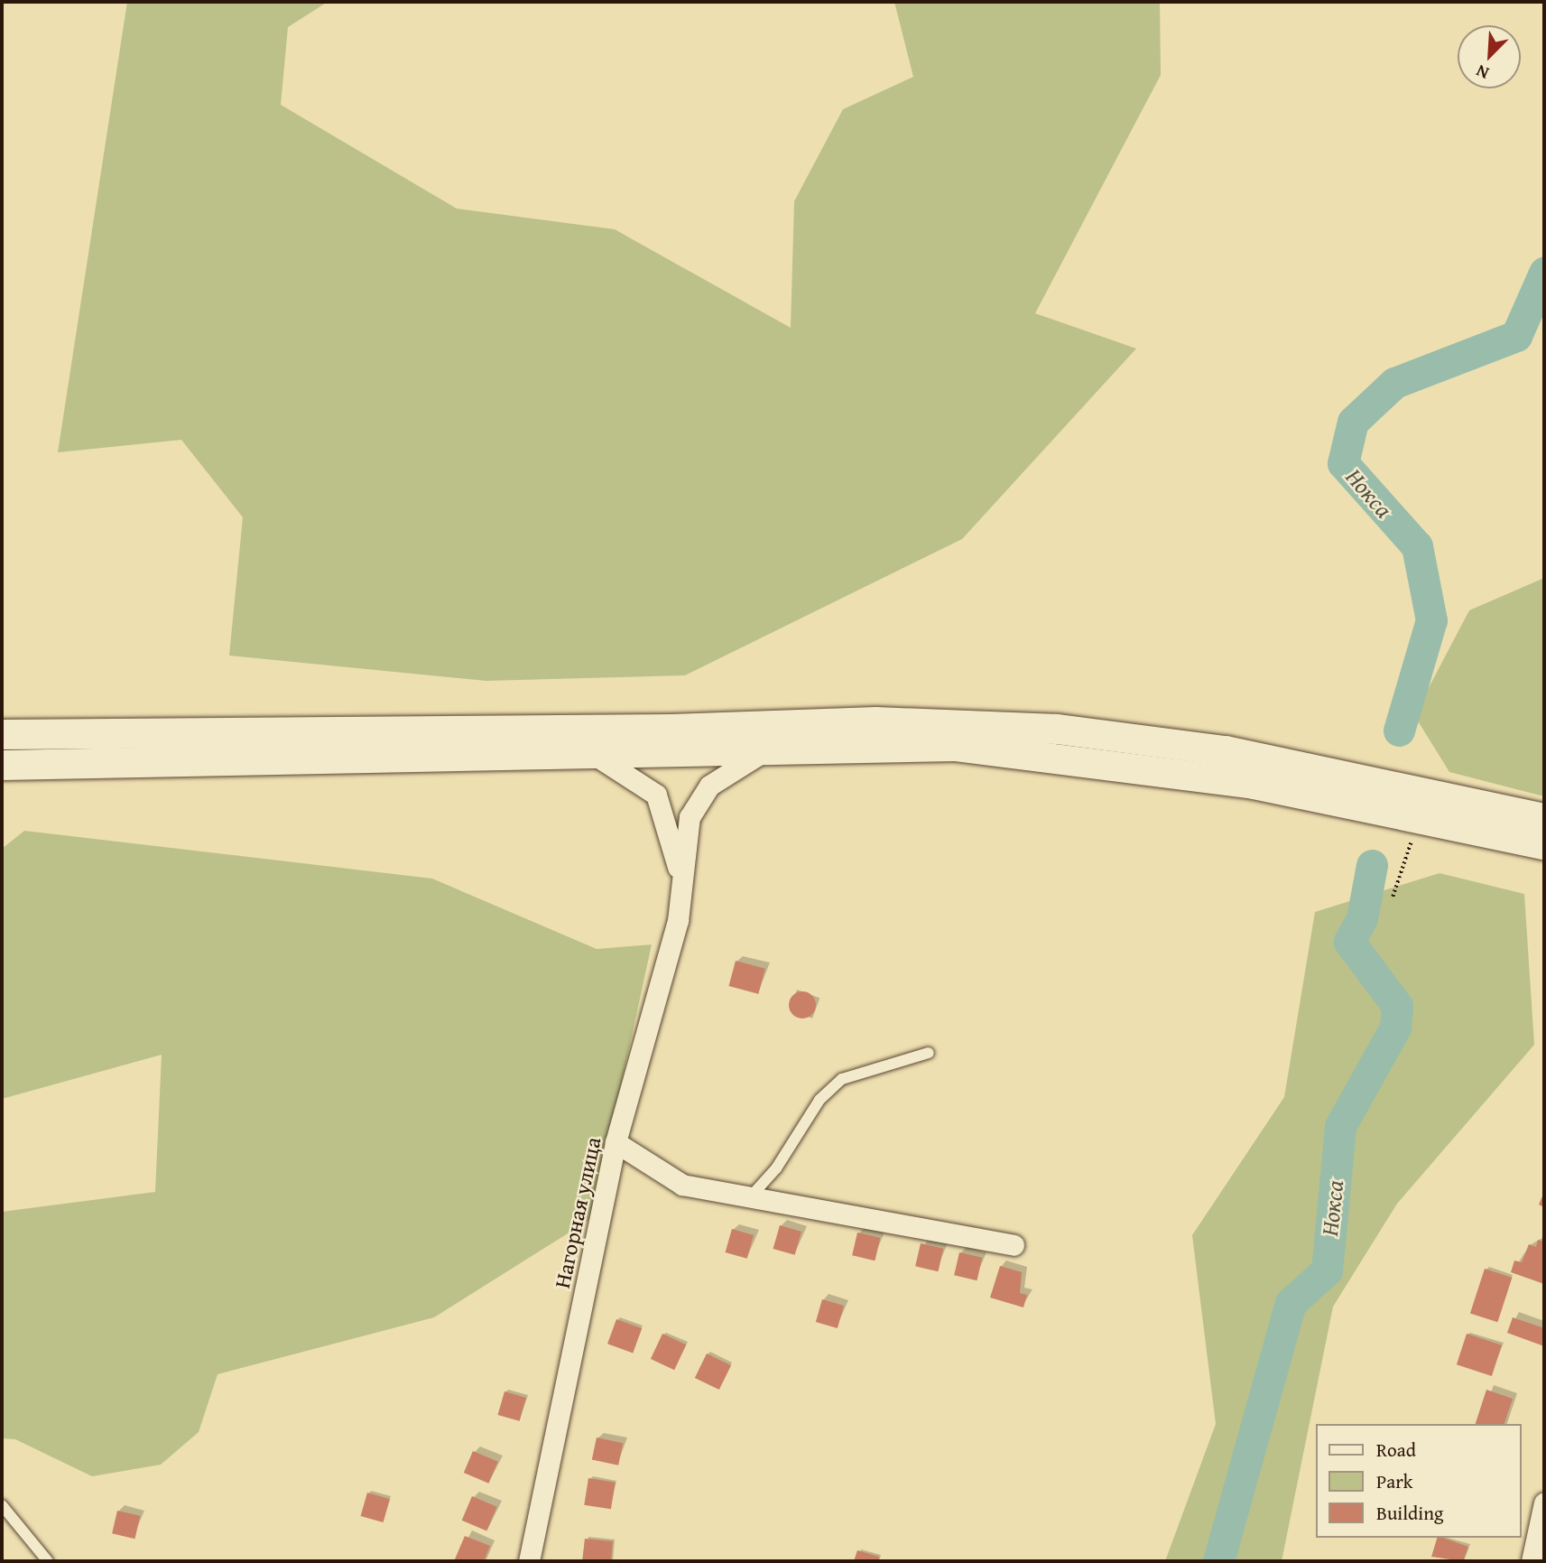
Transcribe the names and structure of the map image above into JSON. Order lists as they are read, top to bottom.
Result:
{
  "streets": {
    "street": ["Нагорная улица"]
  },
  "water": ["Нокса"],
  "legend": ["Road", "Park", "Building"],
  "north": "bottom left"
}
